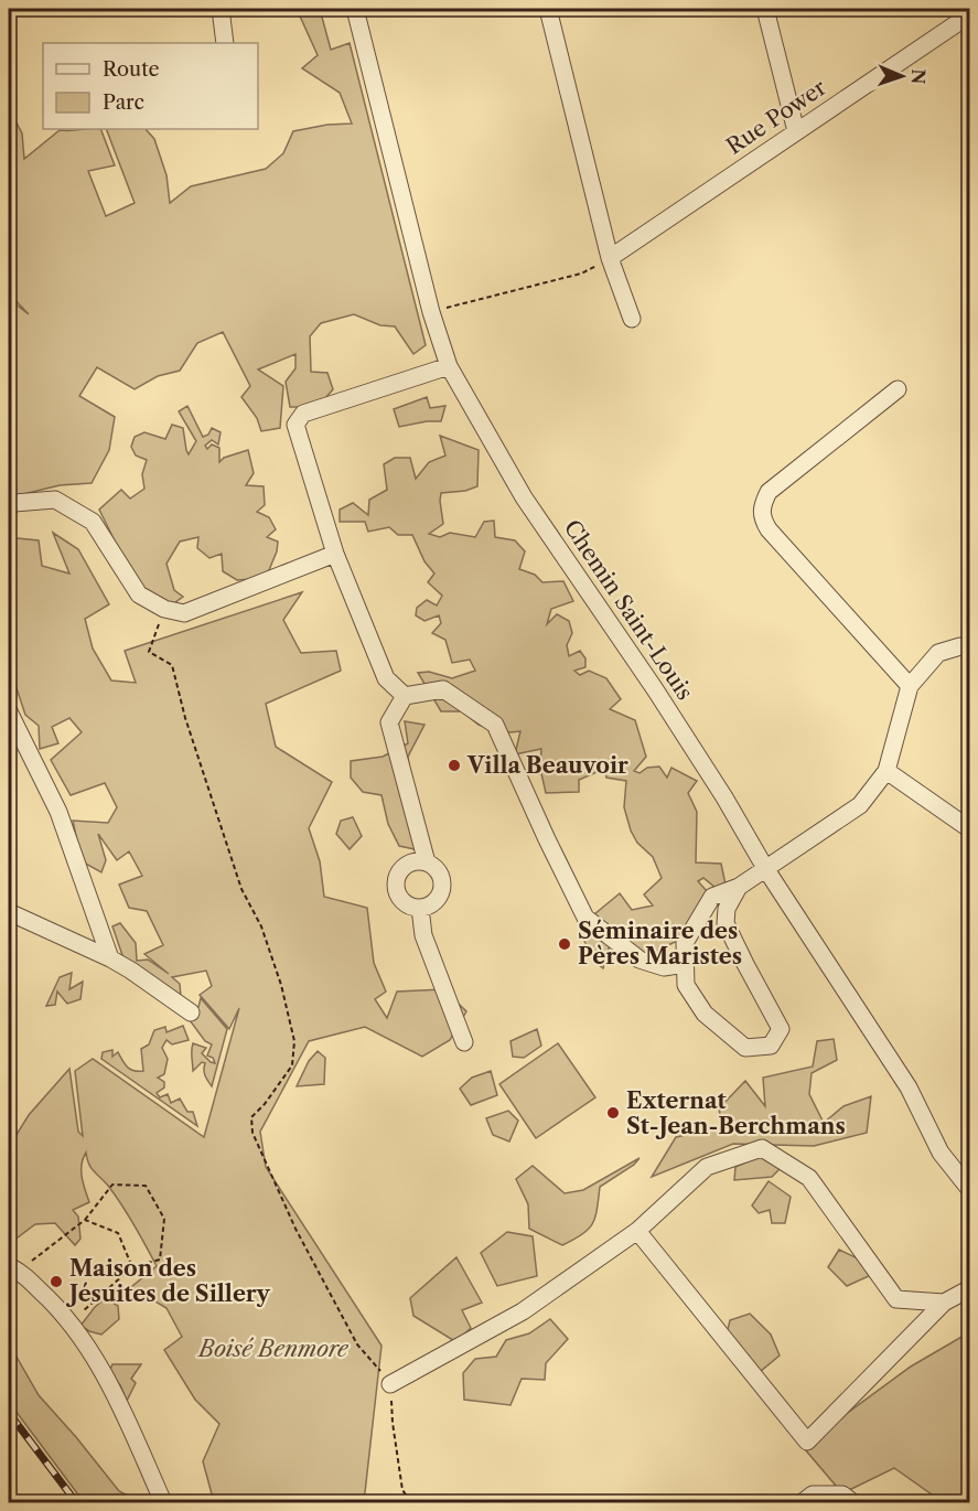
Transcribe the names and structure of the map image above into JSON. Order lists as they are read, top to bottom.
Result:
{
  "streets": {
    "street": ["Rue Power", "Chemin Saint-Louis"]
  },
  "parks": ["Boisé Benmore"],
  "places": [
    "Villa Beauvoir",
    "Séminaire des Pères Maristes",
    "Externat St-Jean-Berchmans",
    "Maison des Jésuites de Sillery"
  ],
  "legend": ["Route", "Parc"],
  "north": "right"
}
